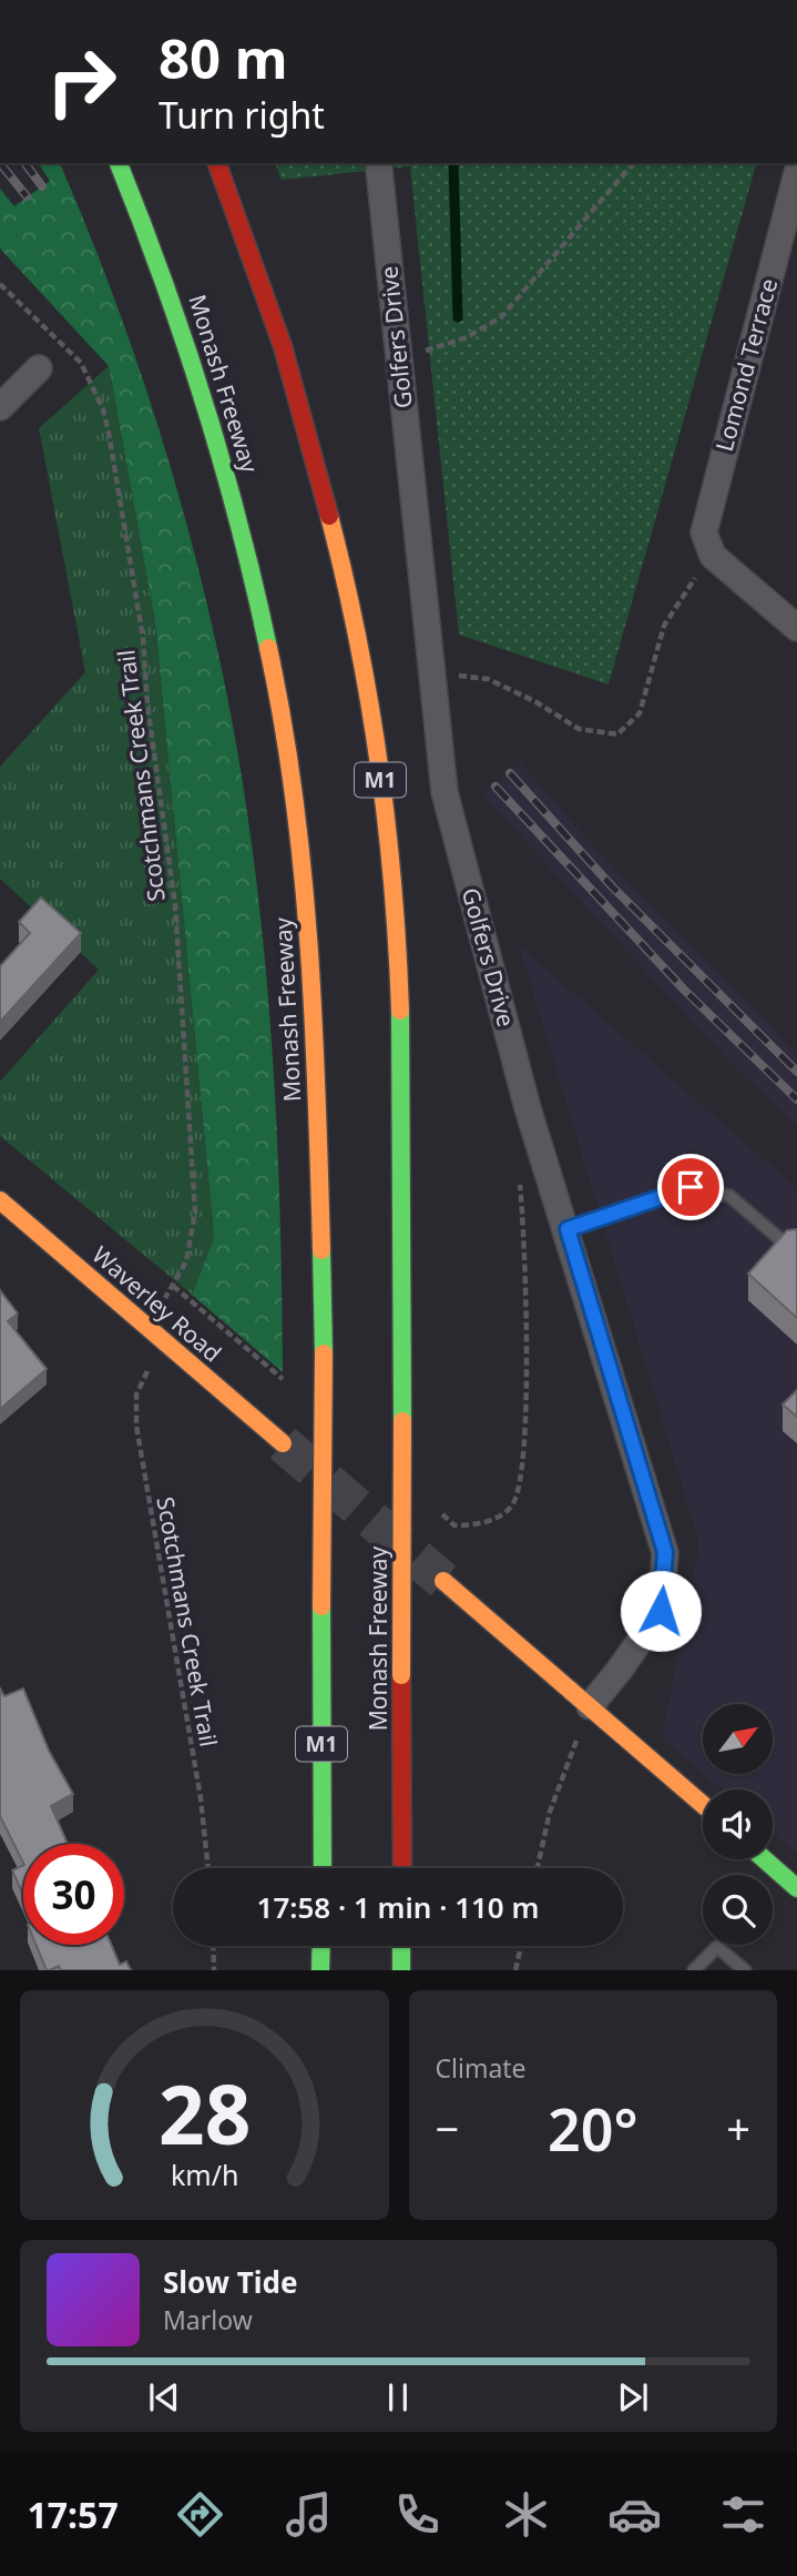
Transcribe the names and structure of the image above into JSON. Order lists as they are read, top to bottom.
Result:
{
  "streets": {
    "main road": ["Monash Freeway", "M1", "Waverley Road"],
    "street": ["Golfers Drive", "Lomond Terrace"],
    "path": ["Scotchmans Creek Trail"]
  },
  "north": "top right",
  "page": {
    "turn": ["80 m", "Turn right"],
    "limit": "30",
    "trip": "17:58 · 1 min · 110 m",
    "tile": "Climate",
    "heat": ["−", "20°", "+"],
    "song": ["Slow Tide", "Marlow"],
    "tabs": "17:57",
    "gauge": ["28", "km/h"]
  }
}
